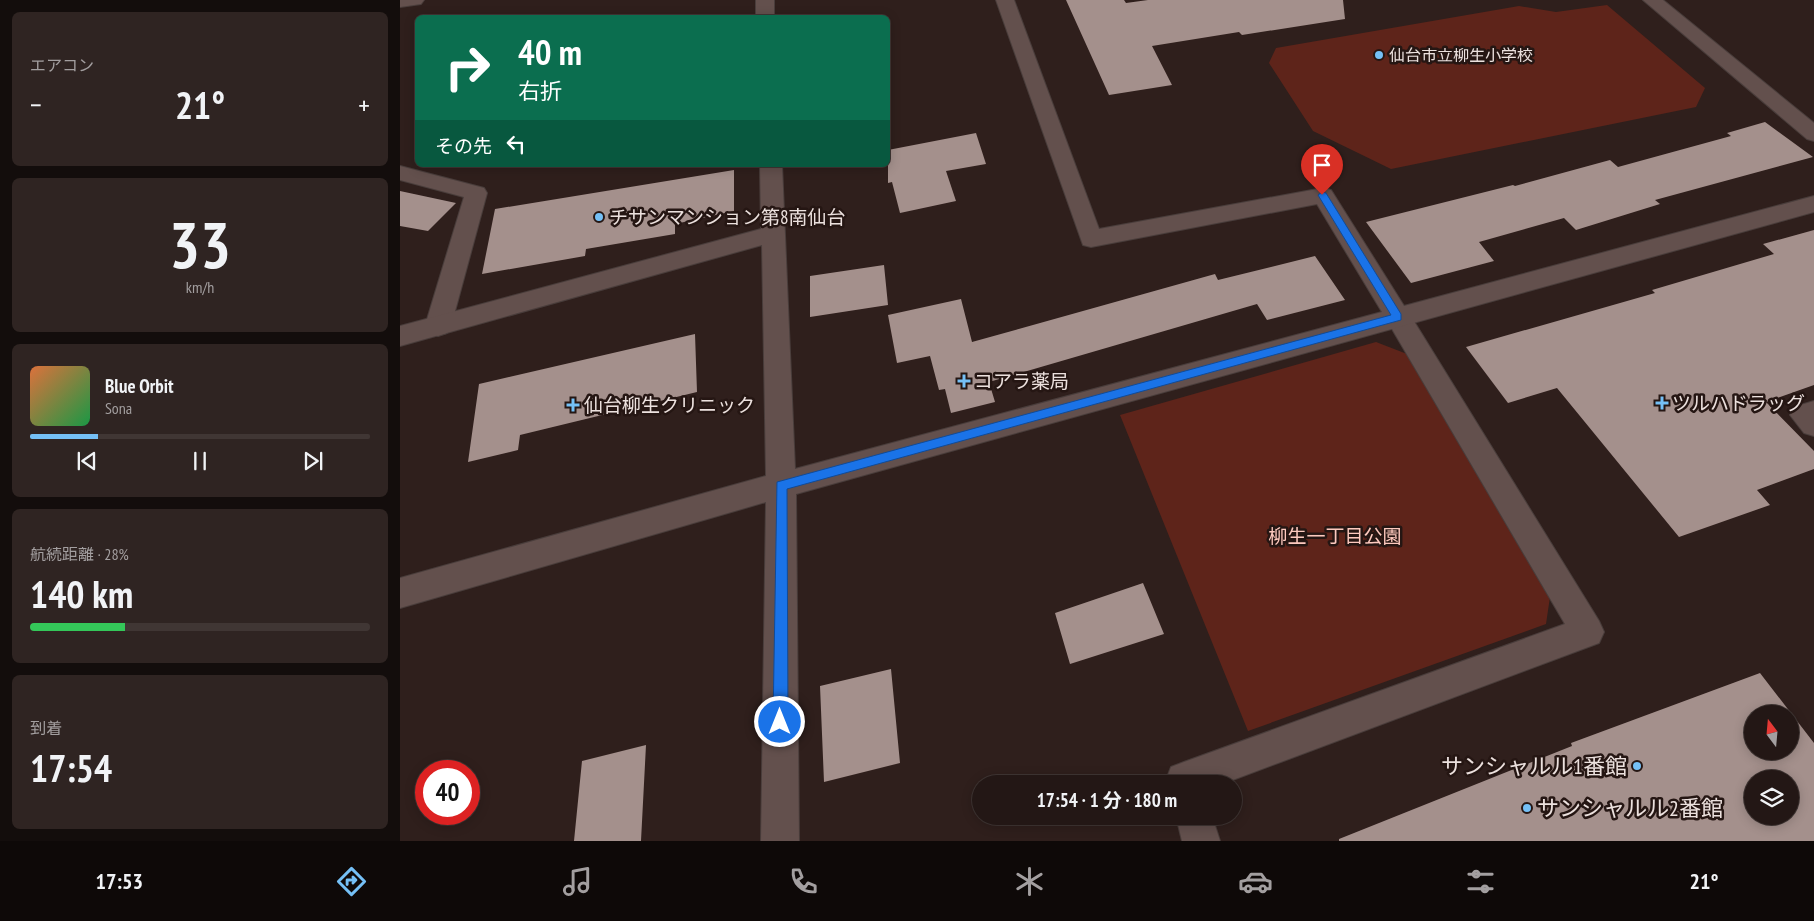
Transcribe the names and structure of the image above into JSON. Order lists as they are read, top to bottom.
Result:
{
  "parks": ["柳生一丁目公園"],
  "places": {
    "other": [
      "仙台市立柳生小学校",
      "チサンマンション第8南仙台",
      "サンシャルル1番館",
      "サンシャルル2番館"
    ],
    "health": ["コアラ薬局", "ツルハドラッグ", "仙台柳生クリニック"]
  },
  "north": "top",
  "page": {
    "tile": [
      "エアコン",
      ["33", "km/h"],
      ["航続距離 · 28%", "140 km"],
      ["到着", "17:54"]
    ],
    "turn": ["40 m", "右折"],
    "heat": ["−", "21°", "+"],
    "then": "その先",
    "song": ["Blue Orbit", "Sona"],
    "limit": "40",
    "trip": "17:54 · 1 分 · 180 m",
    "tabs": ["17:53", "21°"]
  }
}
